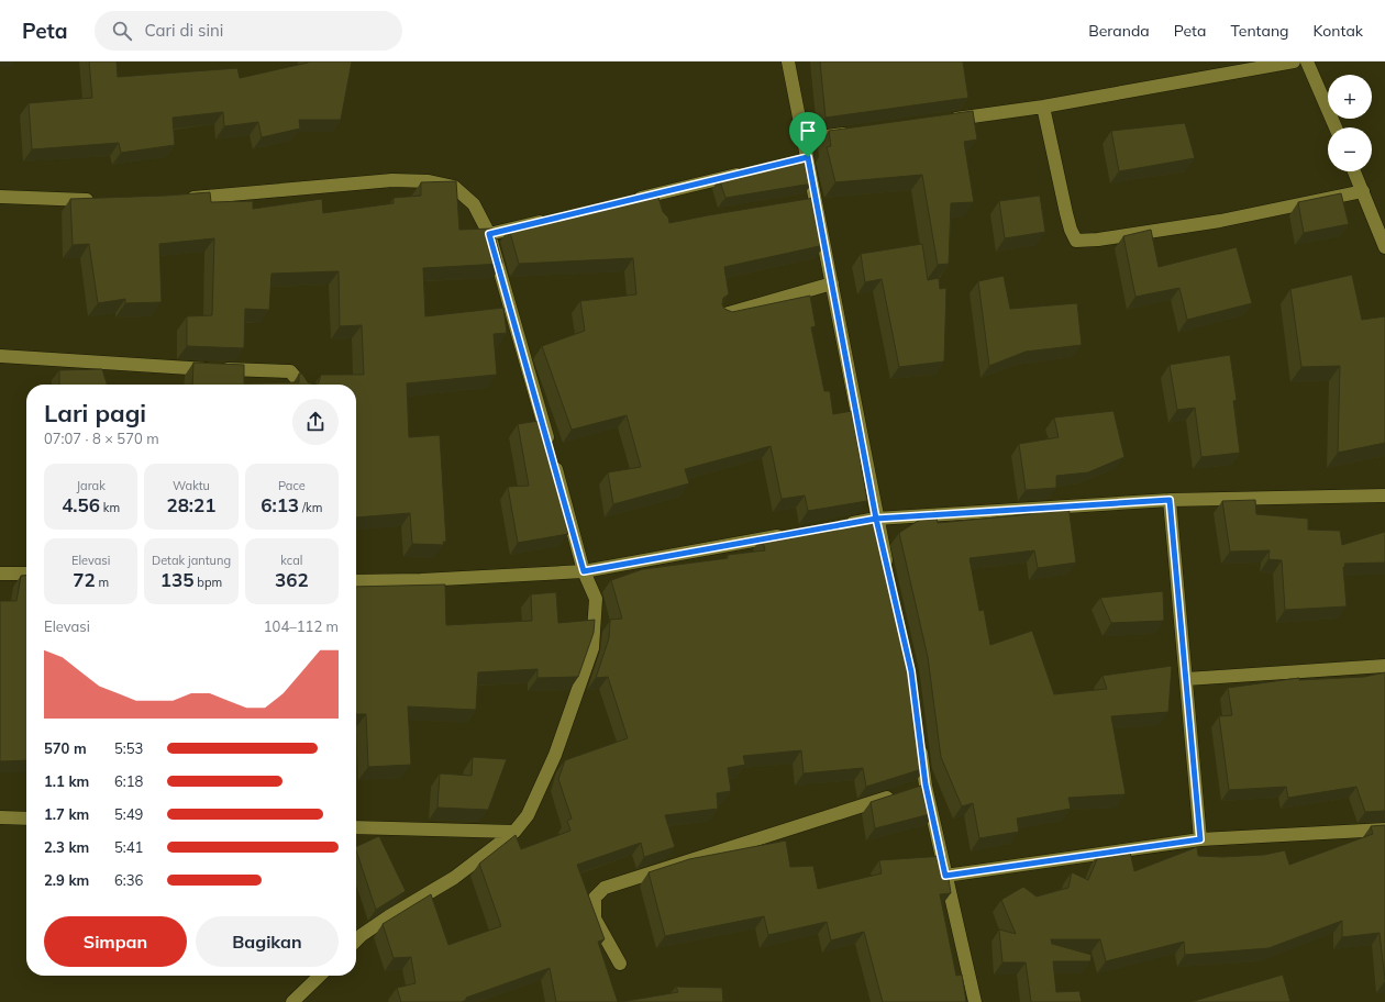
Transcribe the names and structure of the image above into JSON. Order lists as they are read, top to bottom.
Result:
{
  "page": {
    "header": "Peta",
    "search": "Cari di sini",
    "nav": [
      "Beranda",
      "Peta",
      "Tentang",
      "Kontak"
    ],
    "map_buttons": ["+", "−"],
    "heading": ["Lari pagi", "07:07 · 8 × 570 m"],
    "stats": [
      ["Jarak", "4.56 km"],
      ["Waktu", "28:21"],
      ["Pace", "6:13 /km"],
      ["Elevasi", "72 m"],
      ["Detak jantung", "135 bpm"],
      ["kcal", "362"]
    ],
    "chart": ["Elevasi", "104–112 m"],
    "list": [
      {
        "name": "570 m",
        "note": "5:53"
      },
      {
        "name": "1.1 km",
        "note": "6:18"
      },
      {
        "name": "1.7 km",
        "note": "5:49"
      },
      {
        "name": "2.3 km",
        "note": "5:41"
      },
      {
        "name": "2.9 km",
        "note": "6:36"
      }
    ],
    "buttons": ["Simpan", "Bagikan"]
  }
}
